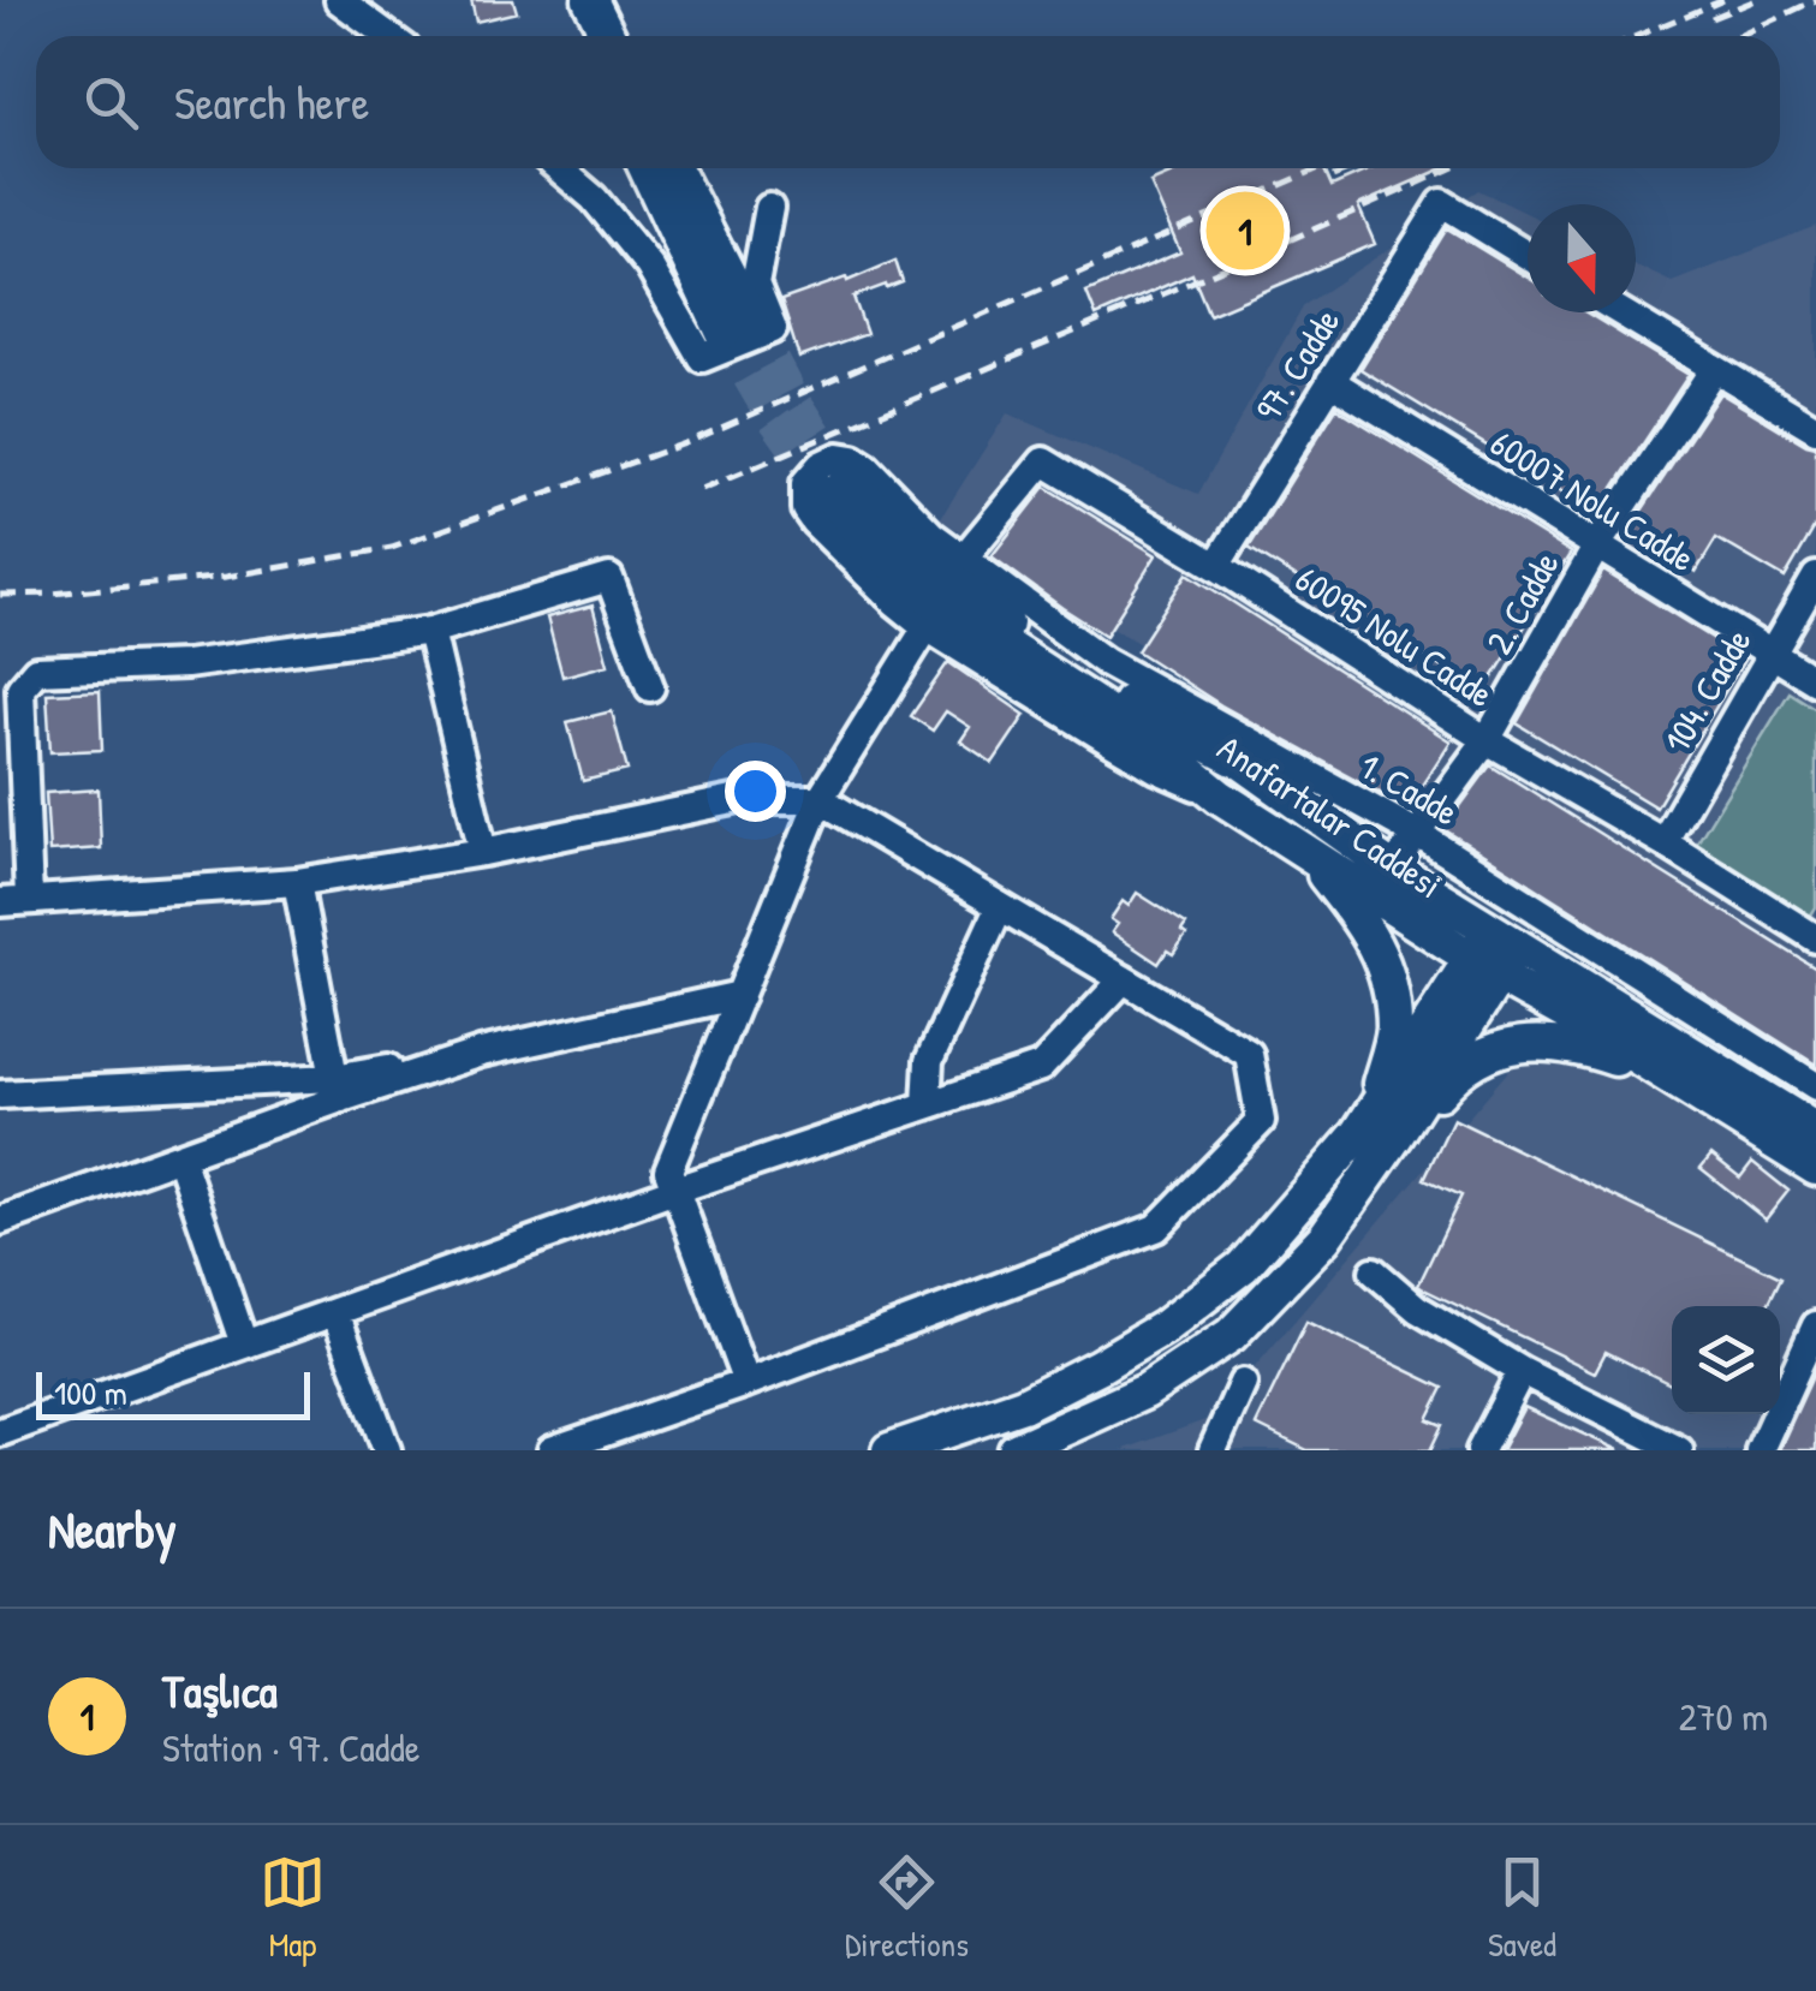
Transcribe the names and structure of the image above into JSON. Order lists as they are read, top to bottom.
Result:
{
  "streets": {
    "main road": ["Anafartalar Caddesi"],
    "street": [
      "97. Cadde",
      "60007 Nolu Cadde",
      "2. Cadde",
      "60095 Nolu Cadde",
      "104. Cadde",
      "1. Cadde"
    ]
  },
  "crossings": [
    ["97. Cadde", "60007 Nolu Cadde"],
    ["97. Cadde", "60095 Nolu Cadde"],
    ["60007 Nolu Cadde", "2. Cadde"],
    ["60007 Nolu Cadde", "104. Cadde"],
    ["2. Cadde", "60095 Nolu Cadde"],
    ["2. Cadde", "1. Cadde"],
    ["2. Cadde", "Anafartalar Caddesi"],
    ["60095 Nolu Cadde", "104. Cadde"],
    ["60095 Nolu Cadde", "1. Cadde"]
  ],
  "scale_bar": "100 m",
  "north": "bottom",
  "page": {
    "search": "Search here",
    "pins": "1",
    "scale": "100 m",
    "heading": "Nearby",
    "list": [
      {
        "mark": "1",
        "name": "Taşlıca",
        "note": "Station · 97. Cadde",
        "value": "270 m"
      }
    ],
    "nav": ["Map", "Directions", "Saved"]
  }
}
